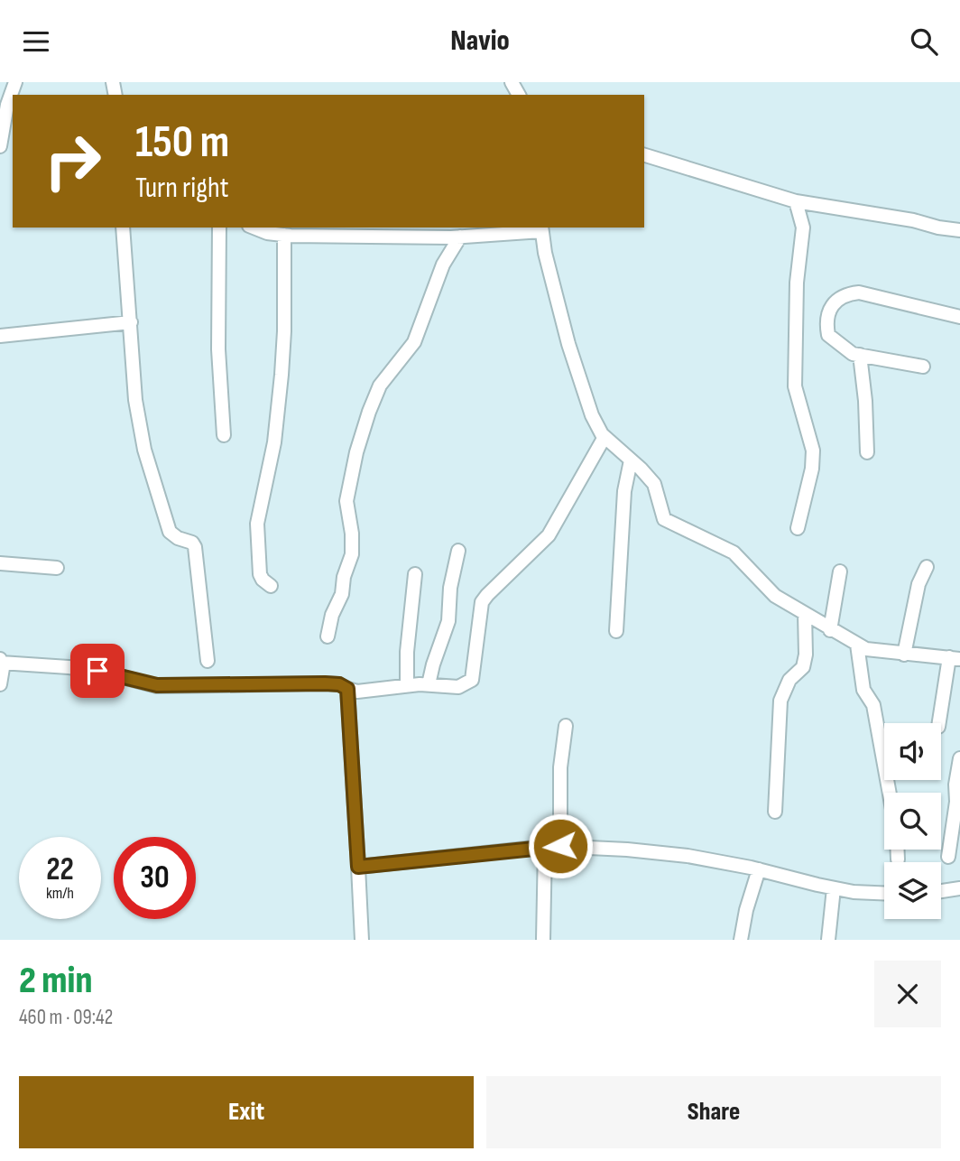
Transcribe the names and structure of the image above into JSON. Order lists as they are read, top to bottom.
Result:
{
  "page": {
    "header": "Navio",
    "turn": ["150 m", "Turn right"],
    "speed": "22 km/h",
    "limit": "30",
    "heading": ["2 min", "460 m · 09:42"],
    "buttons": ["Exit", "Share"]
  }
}
